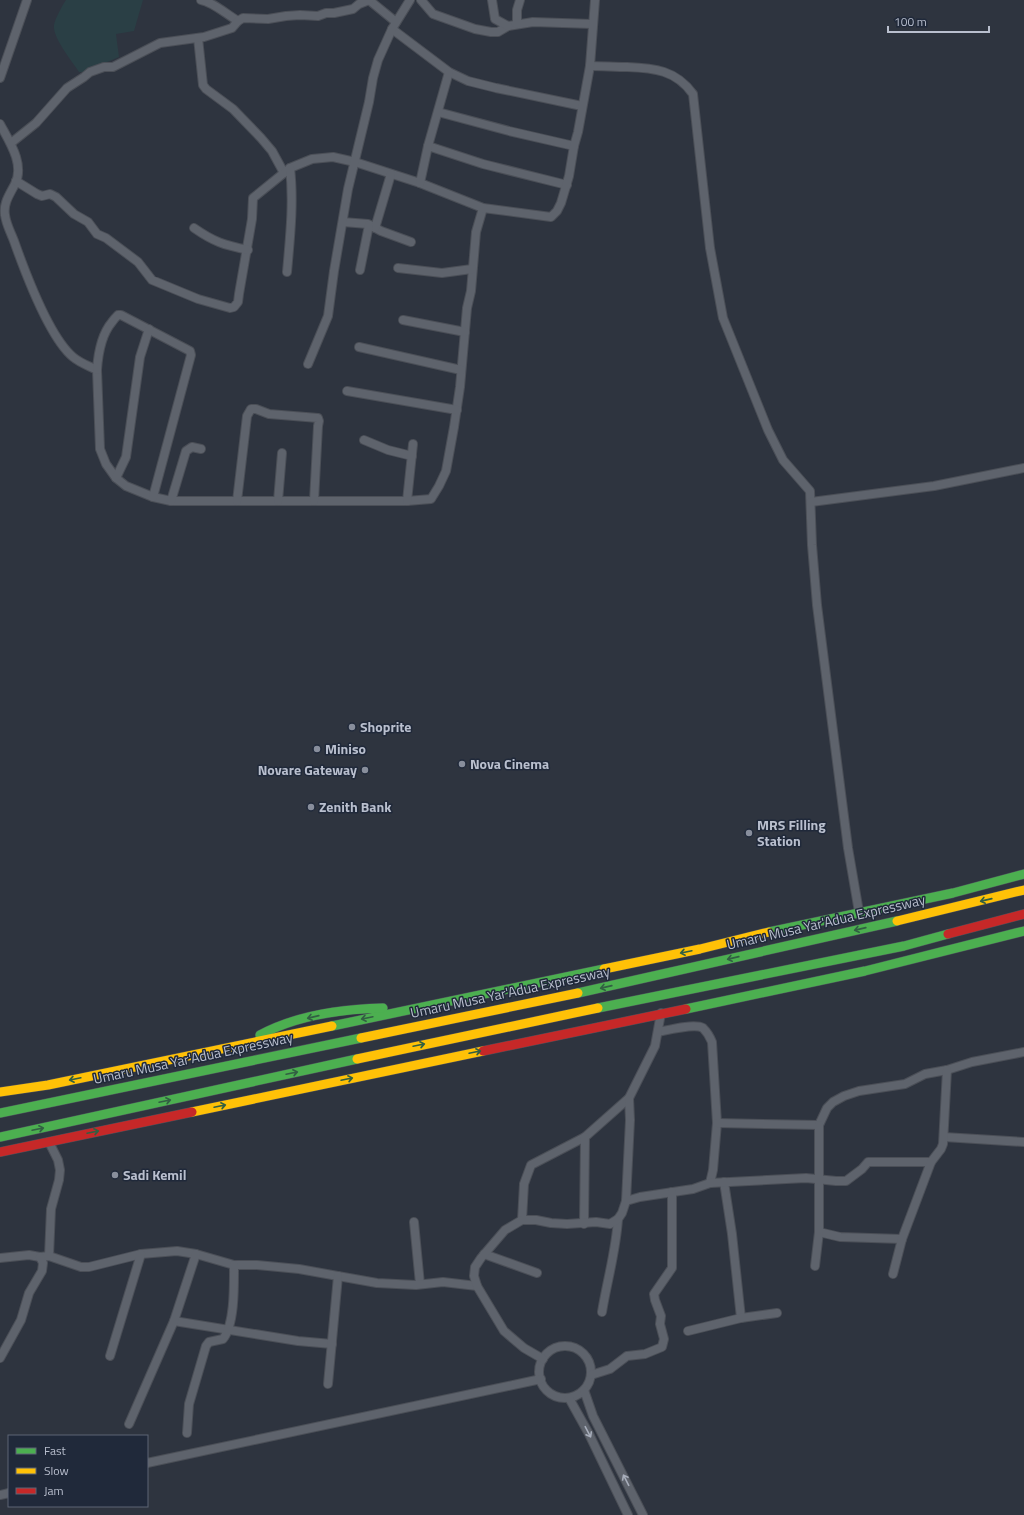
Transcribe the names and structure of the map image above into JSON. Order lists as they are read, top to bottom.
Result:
{
  "streets": {
    "highway": ["Umaru Musa Yar'Adua Expressway"]
  },
  "places": [
    "Shoprite",
    "Miniso",
    "Nova Cinema",
    "Novare Gateway",
    "Zenith Bank",
    "MRS Filling Station",
    "Sadi Kemil"
  ],
  "legend": ["Fast", "Slow", "Jam"],
  "scale_bar": "100 m"
}
